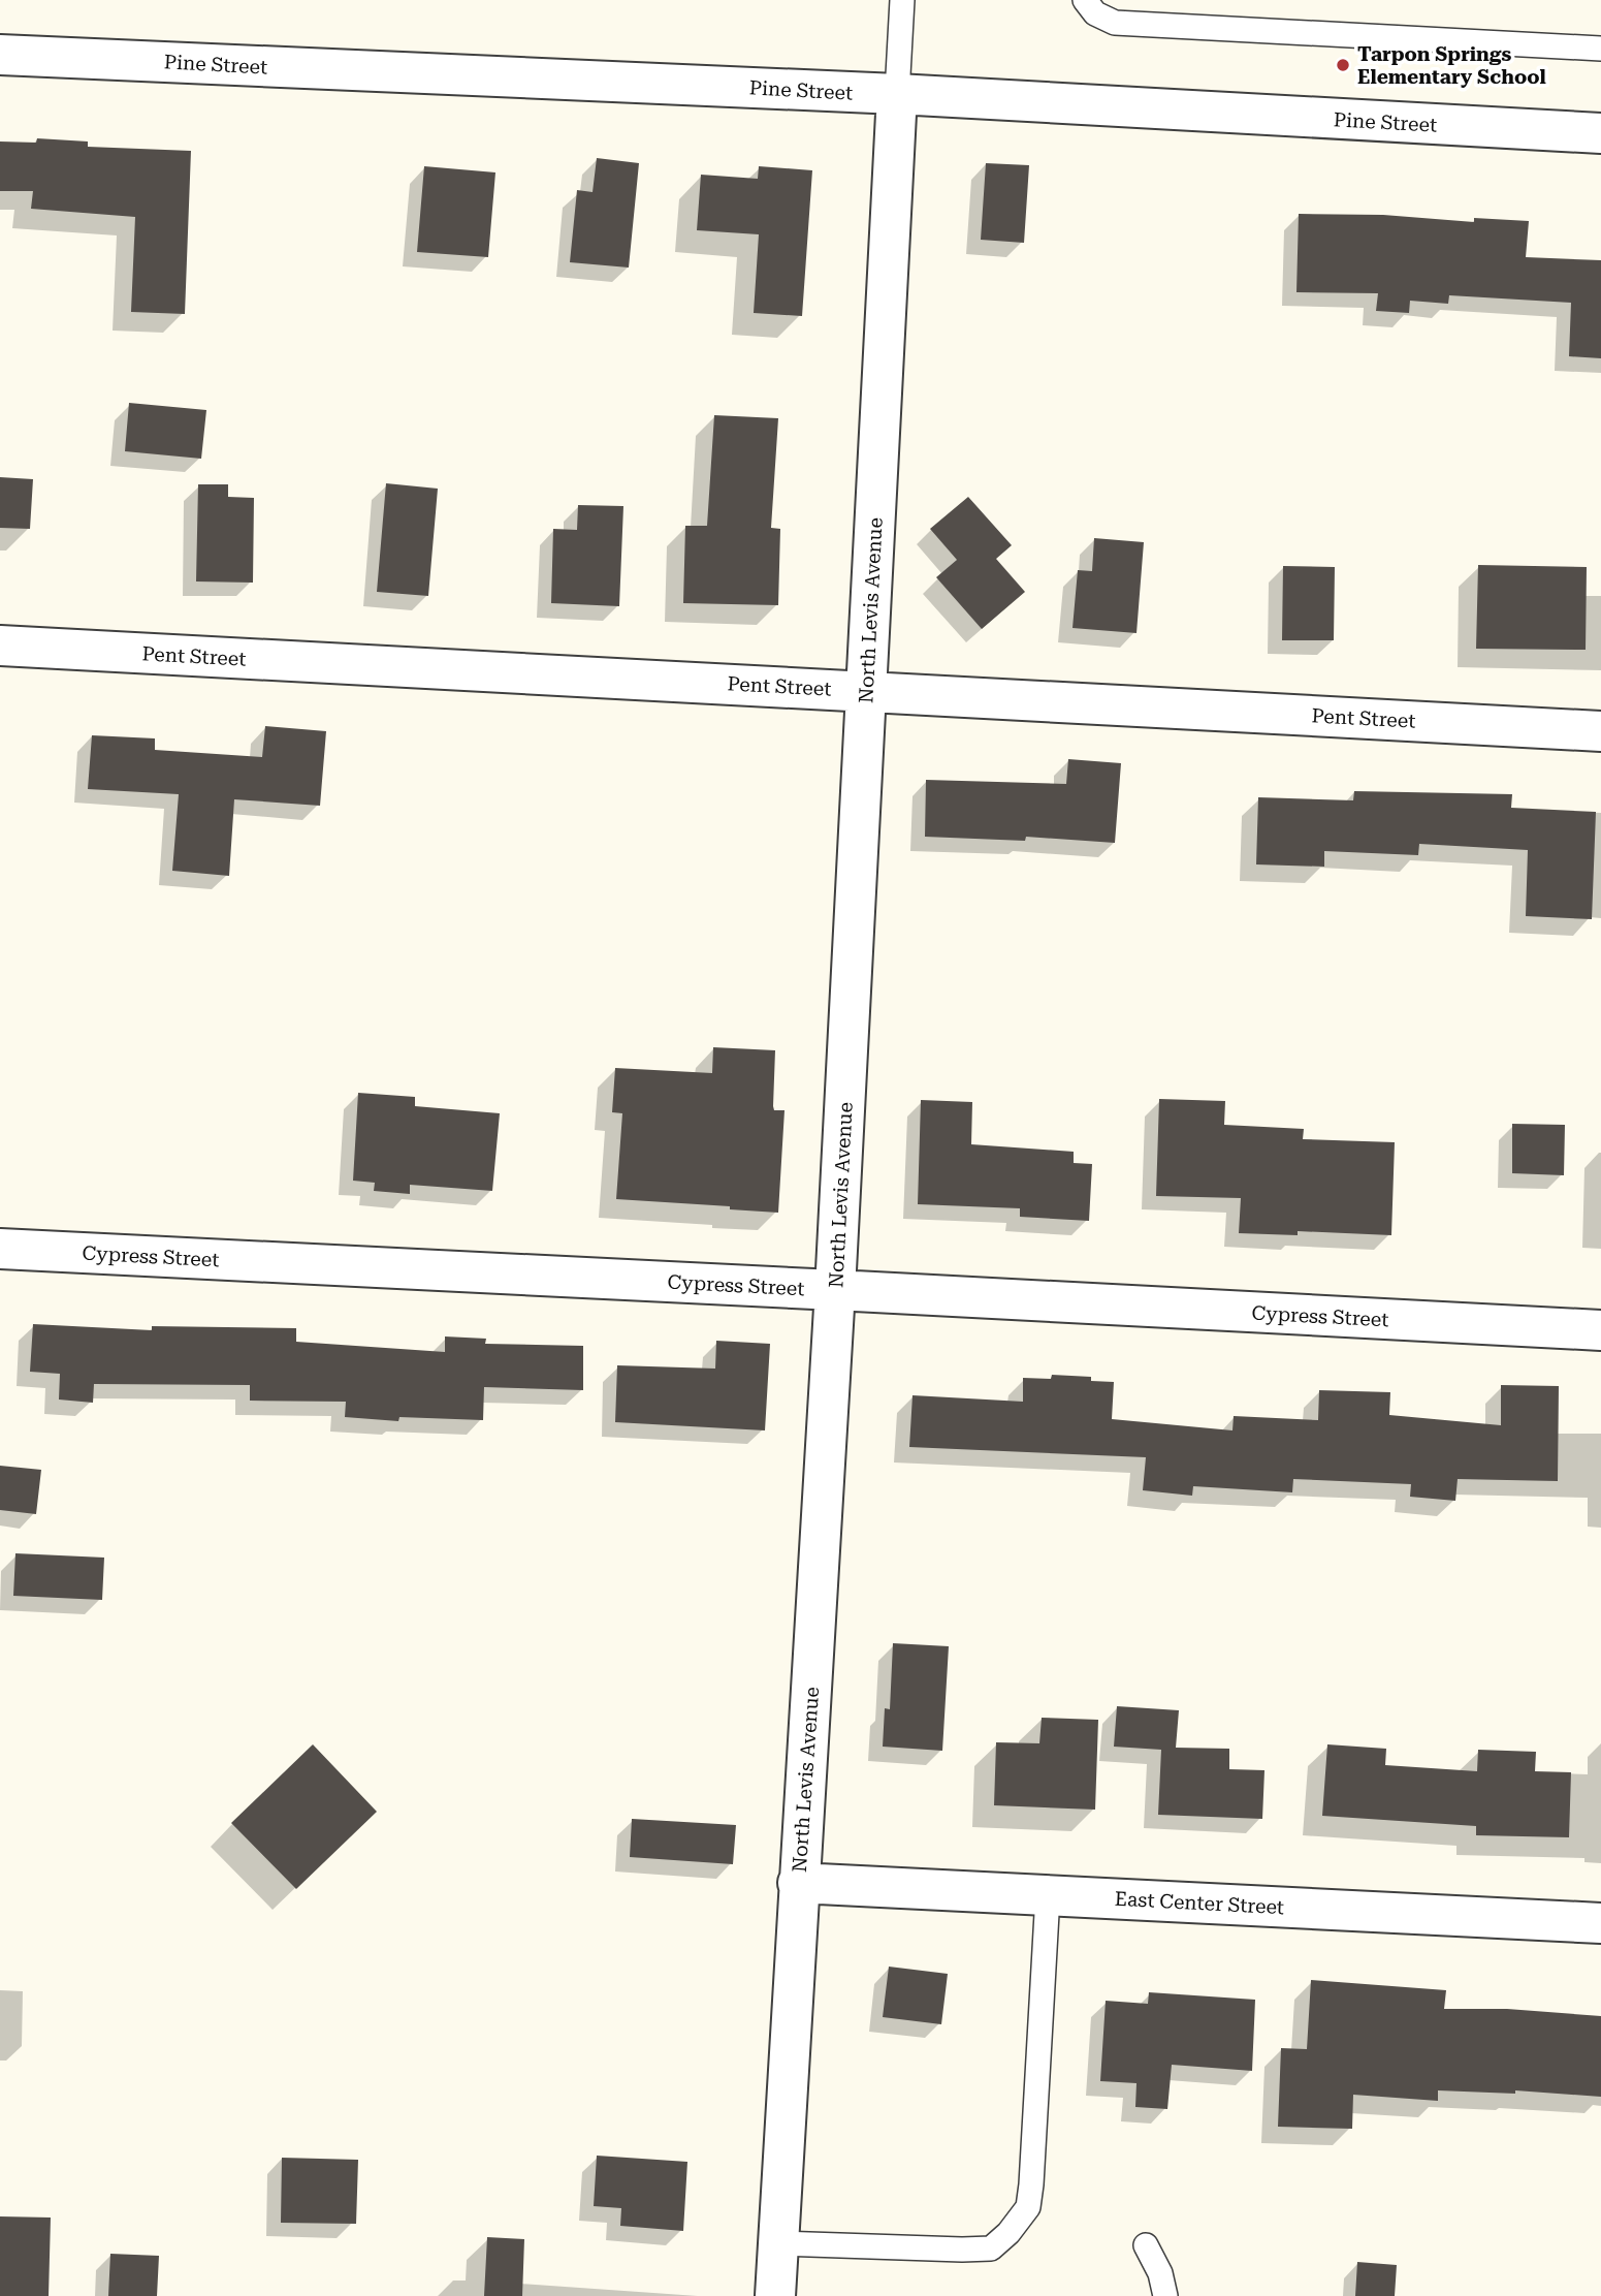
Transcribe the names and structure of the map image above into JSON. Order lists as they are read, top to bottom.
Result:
{
  "streets": {
    "street": [
      "Pine Street",
      "North Levis Avenue",
      "Pent Street",
      "Cypress Street",
      "East Center Street"
    ]
  },
  "crossings": [
    ["Pine Street", "North Levis Avenue"],
    ["North Levis Avenue", "Pent Street"],
    ["North Levis Avenue", "Cypress Street"],
    ["North Levis Avenue", "East Center Street"]
  ],
  "places": ["Tarpon Springs Elementary School"]
}
